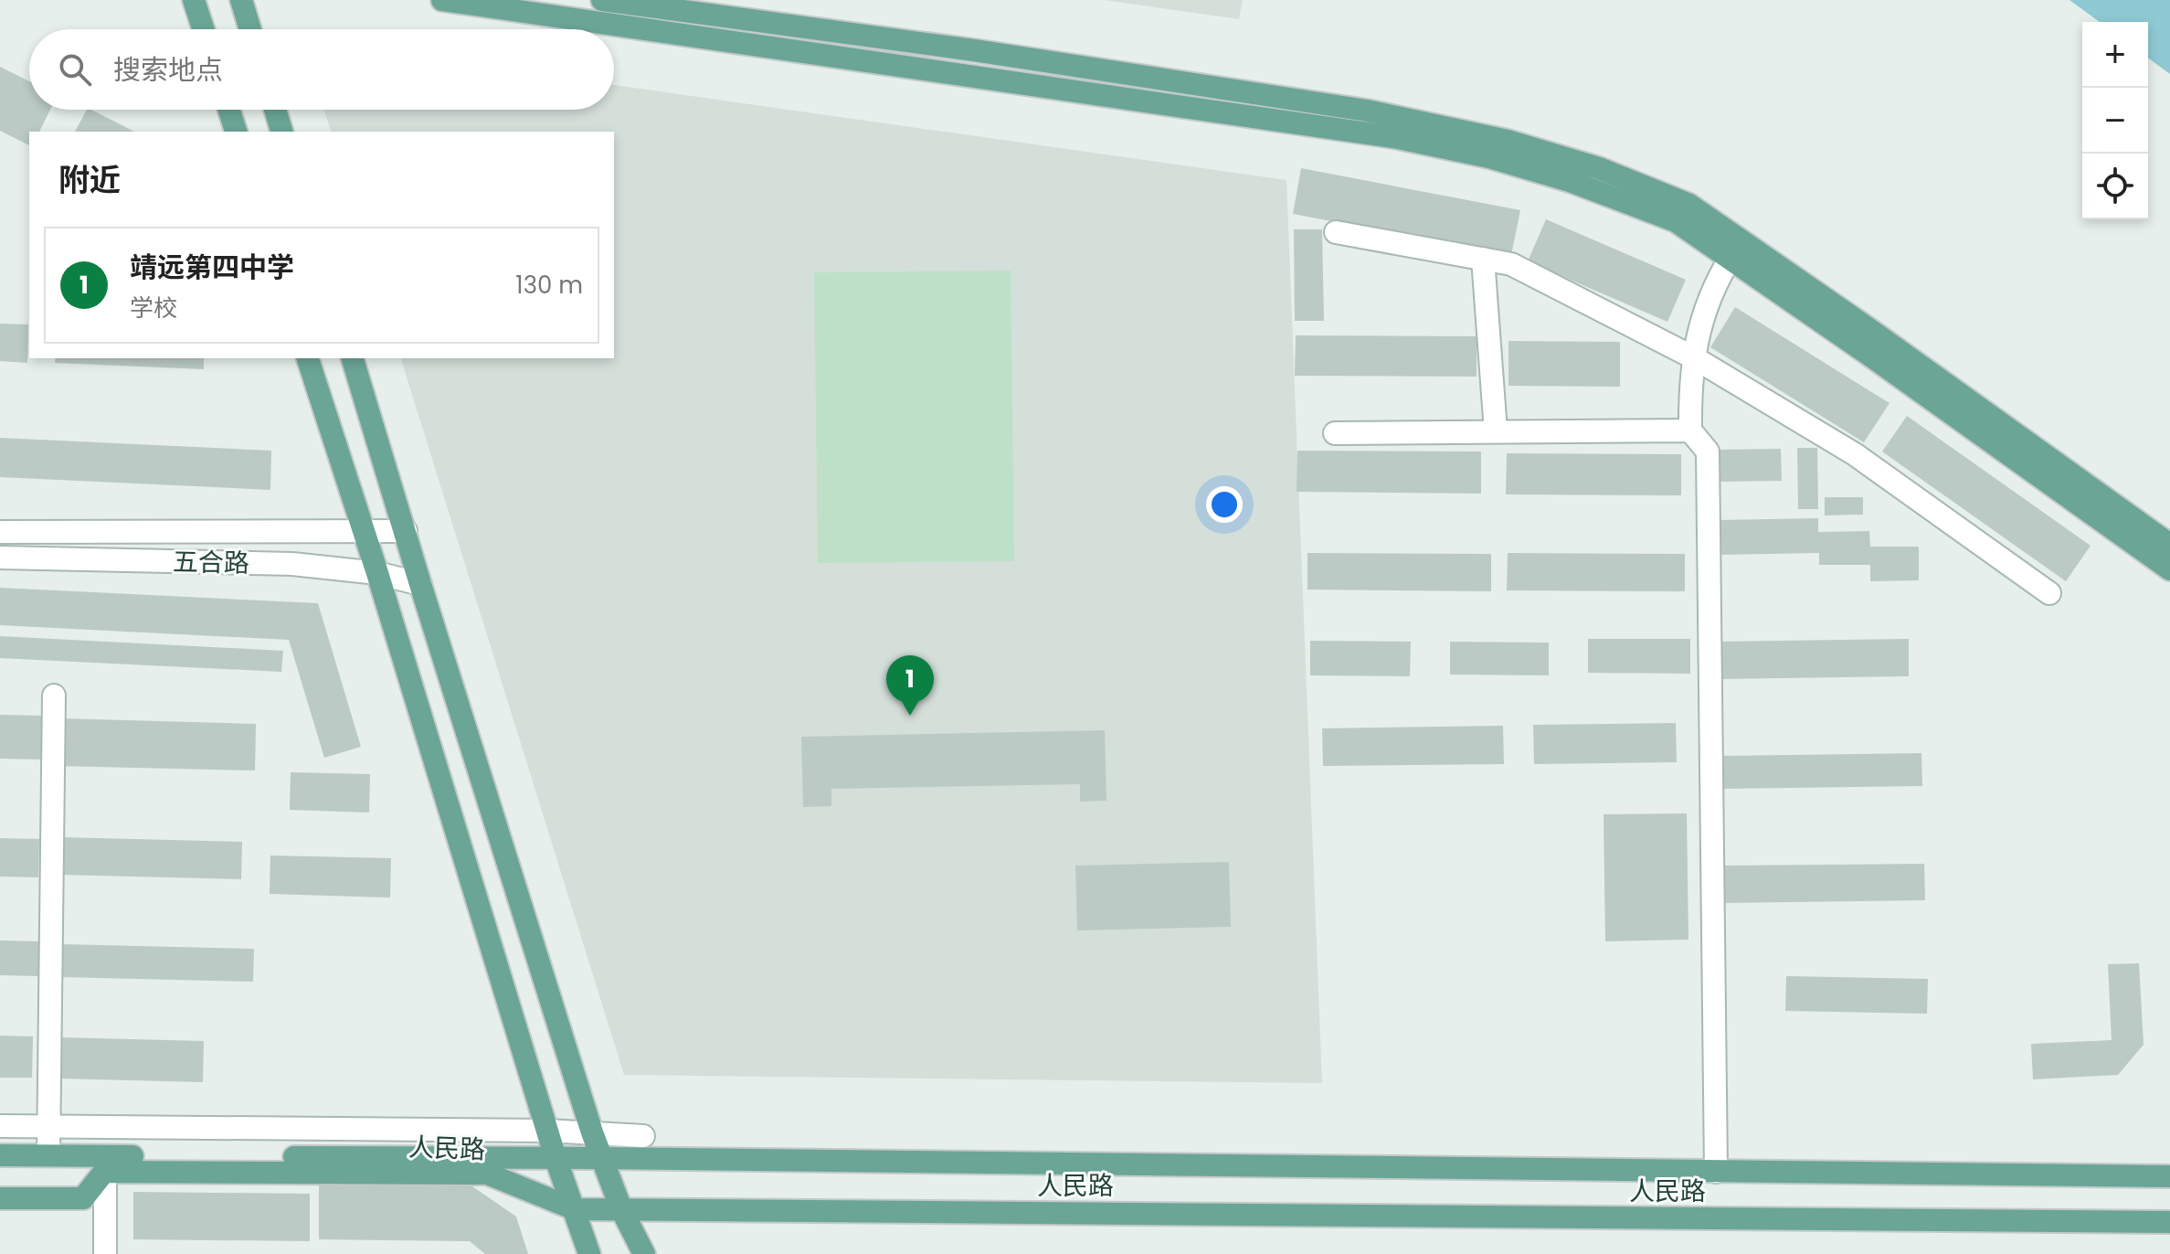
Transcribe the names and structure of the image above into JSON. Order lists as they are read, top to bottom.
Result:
{
  "streets": {
    "main road": ["人民路"],
    "street": ["五合路"]
  },
  "page": {
    "map_buttons": ["+", "−"],
    "search": "搜索地点",
    "heading": "附近",
    "list": [
      {
        "mark": "1",
        "name": "靖远第四中学",
        "note": "学校",
        "value": "130 m"
      }
    ],
    "pins": "1"
  }
}
